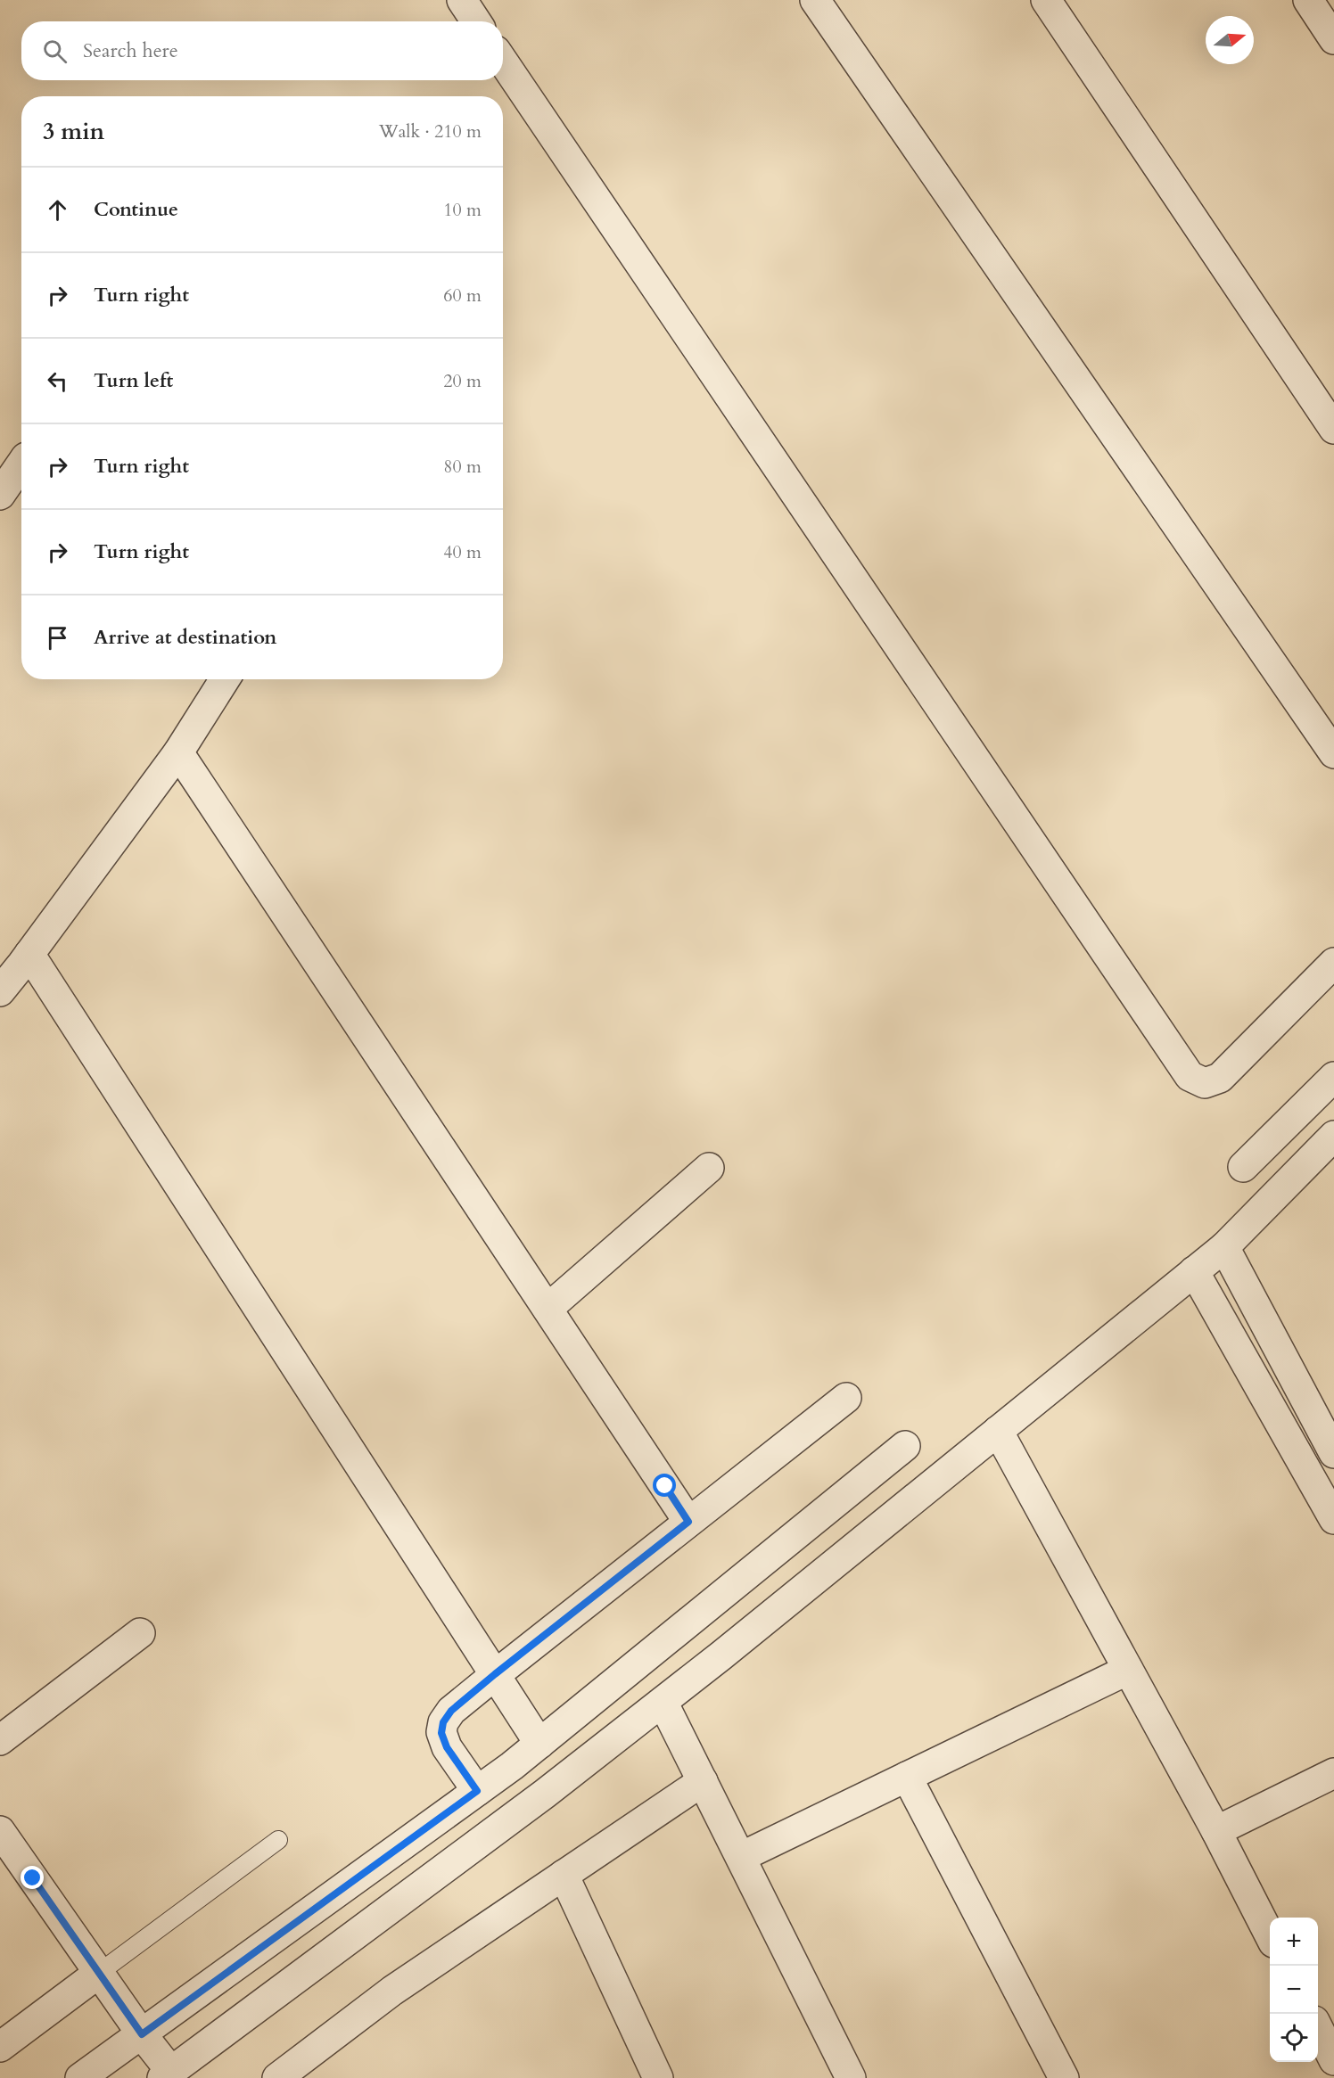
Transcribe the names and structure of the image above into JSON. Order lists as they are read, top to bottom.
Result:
{
  "north": "right",
  "page": {
    "search": "Search here",
    "heading": ["3 min", "Walk · 210 m"],
    "list": [
      ["Continue", "10 m"],
      ["Turn right", "60 m"],
      ["Turn left", "20 m"],
      ["Turn right", "80 m"],
      ["Turn right", "40 m"],
      "Arrive at destination"
    ],
    "map_buttons": ["+", "−"]
  }
}
